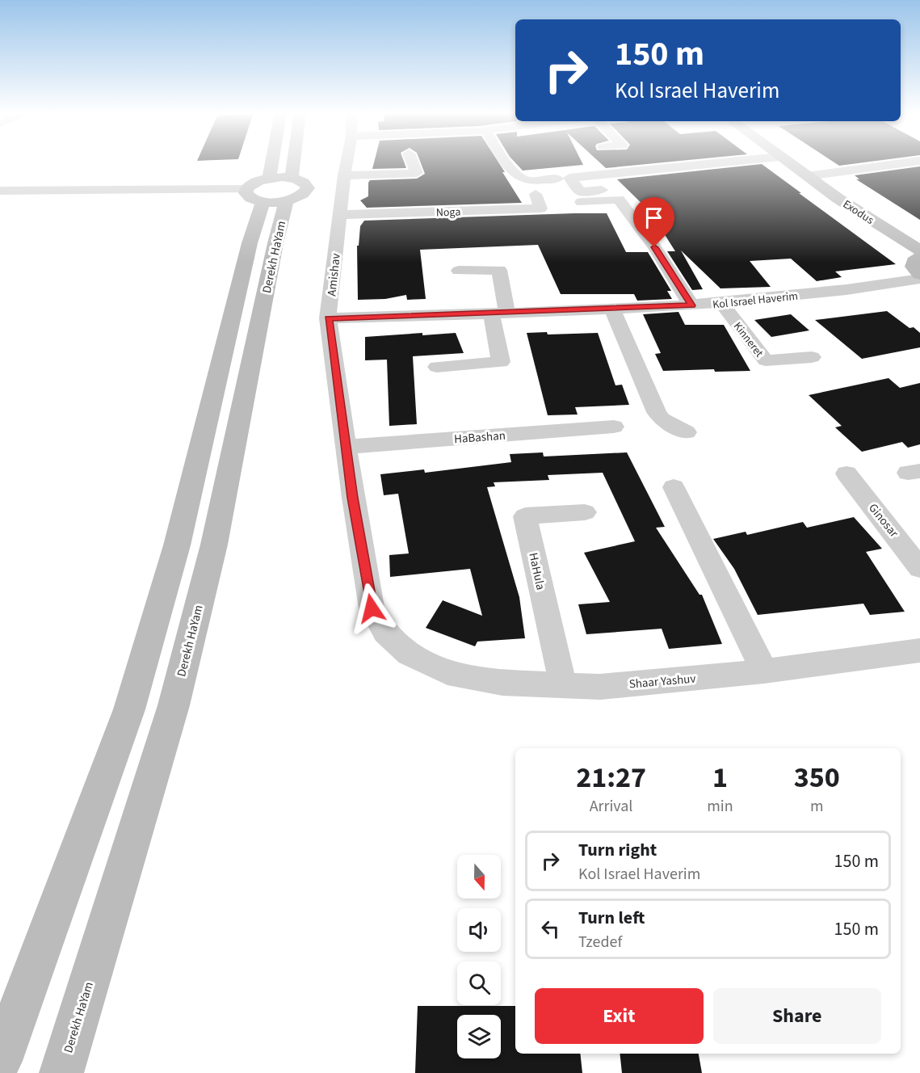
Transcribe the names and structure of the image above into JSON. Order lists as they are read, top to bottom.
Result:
{
  "streets": {
    "street": [
      "Noga",
      "Exodus",
      "Derekh HaYam",
      "Amishav",
      "Kol Israel Haverim",
      "Kinneret",
      "HaBashan",
      "Ginosar",
      "HaHula",
      "Shaar Yashuv"
    ]
  },
  "crossings": [
    ["Noga", "Amishav"],
    ["Amishav", "Kol Israel Haverim"],
    ["Amishav", "HaBashan"],
    ["Amishav", "Shaar Yashuv"],
    ["Kol Israel Haverim", "Kinneret"],
    ["HaHula", "Shaar Yashuv"]
  ],
  "north": "bottom",
  "page": {
    "turn": ["150 m", "Kol Israel Haverim"],
    "eta": [
      "21:27",
      "Arrival",
      "1",
      "min",
      "350",
      "m"
    ],
    "list": [
      {
        "name": "Turn right",
        "note": "Kol Israel Haverim",
        "value": "150 m"
      },
      {
        "name": "Turn left",
        "note": "Tzedef",
        "value": "150 m"
      }
    ],
    "buttons": ["Exit", "Share"]
  }
}
